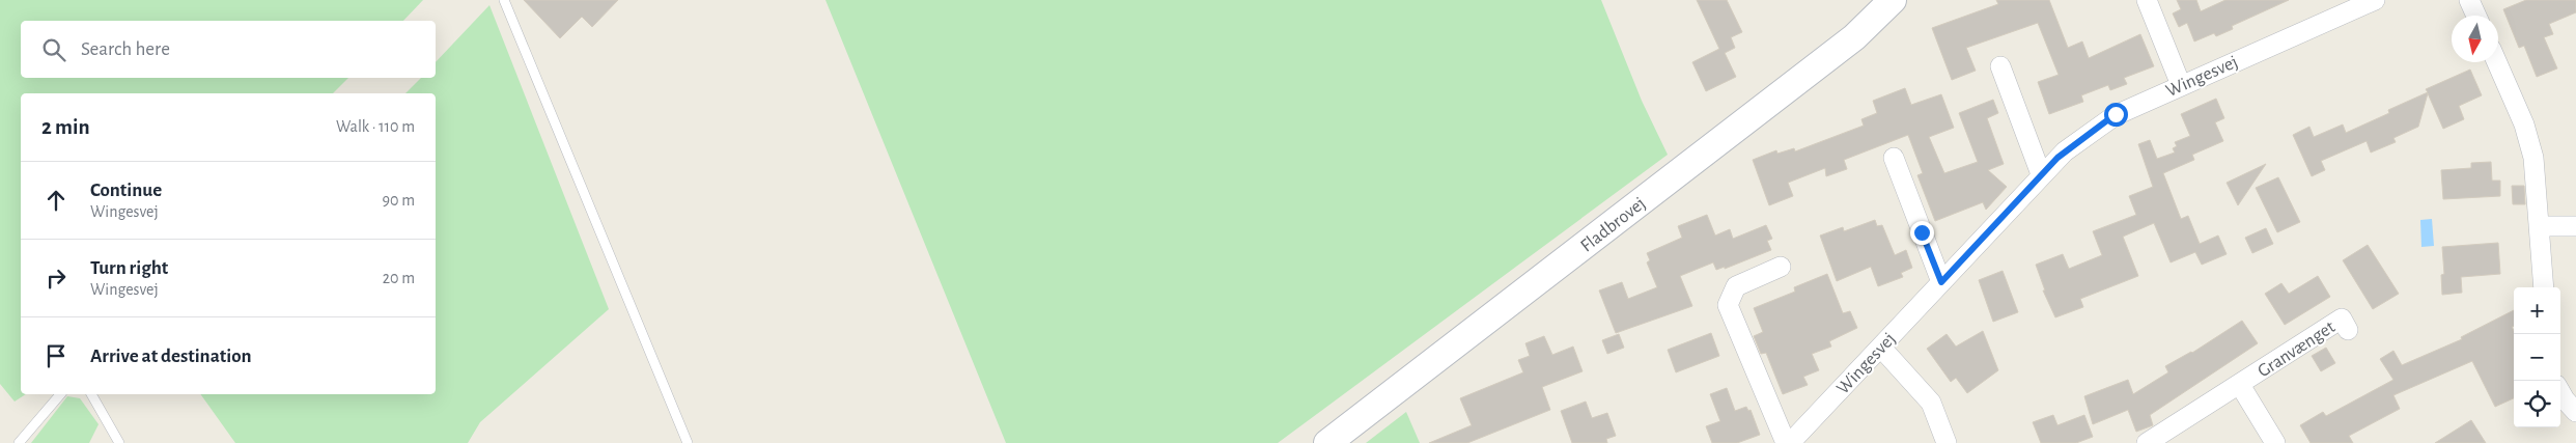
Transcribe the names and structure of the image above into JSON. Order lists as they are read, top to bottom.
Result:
{
  "streets": {
    "main road": ["Fladbrovej"],
    "street": ["Wingesvej", "Granvænget"]
  },
  "north": "bottom",
  "page": {
    "search": "Search here",
    "heading": ["2 min", "Walk · 110 m"],
    "list": [
      ["Continue", "Wingesvej", "90 m"],
      ["Turn right", "Wingesvej", "20 m"],
      "Arrive at destination"
    ],
    "map_buttons": ["+", "−"]
  }
}
